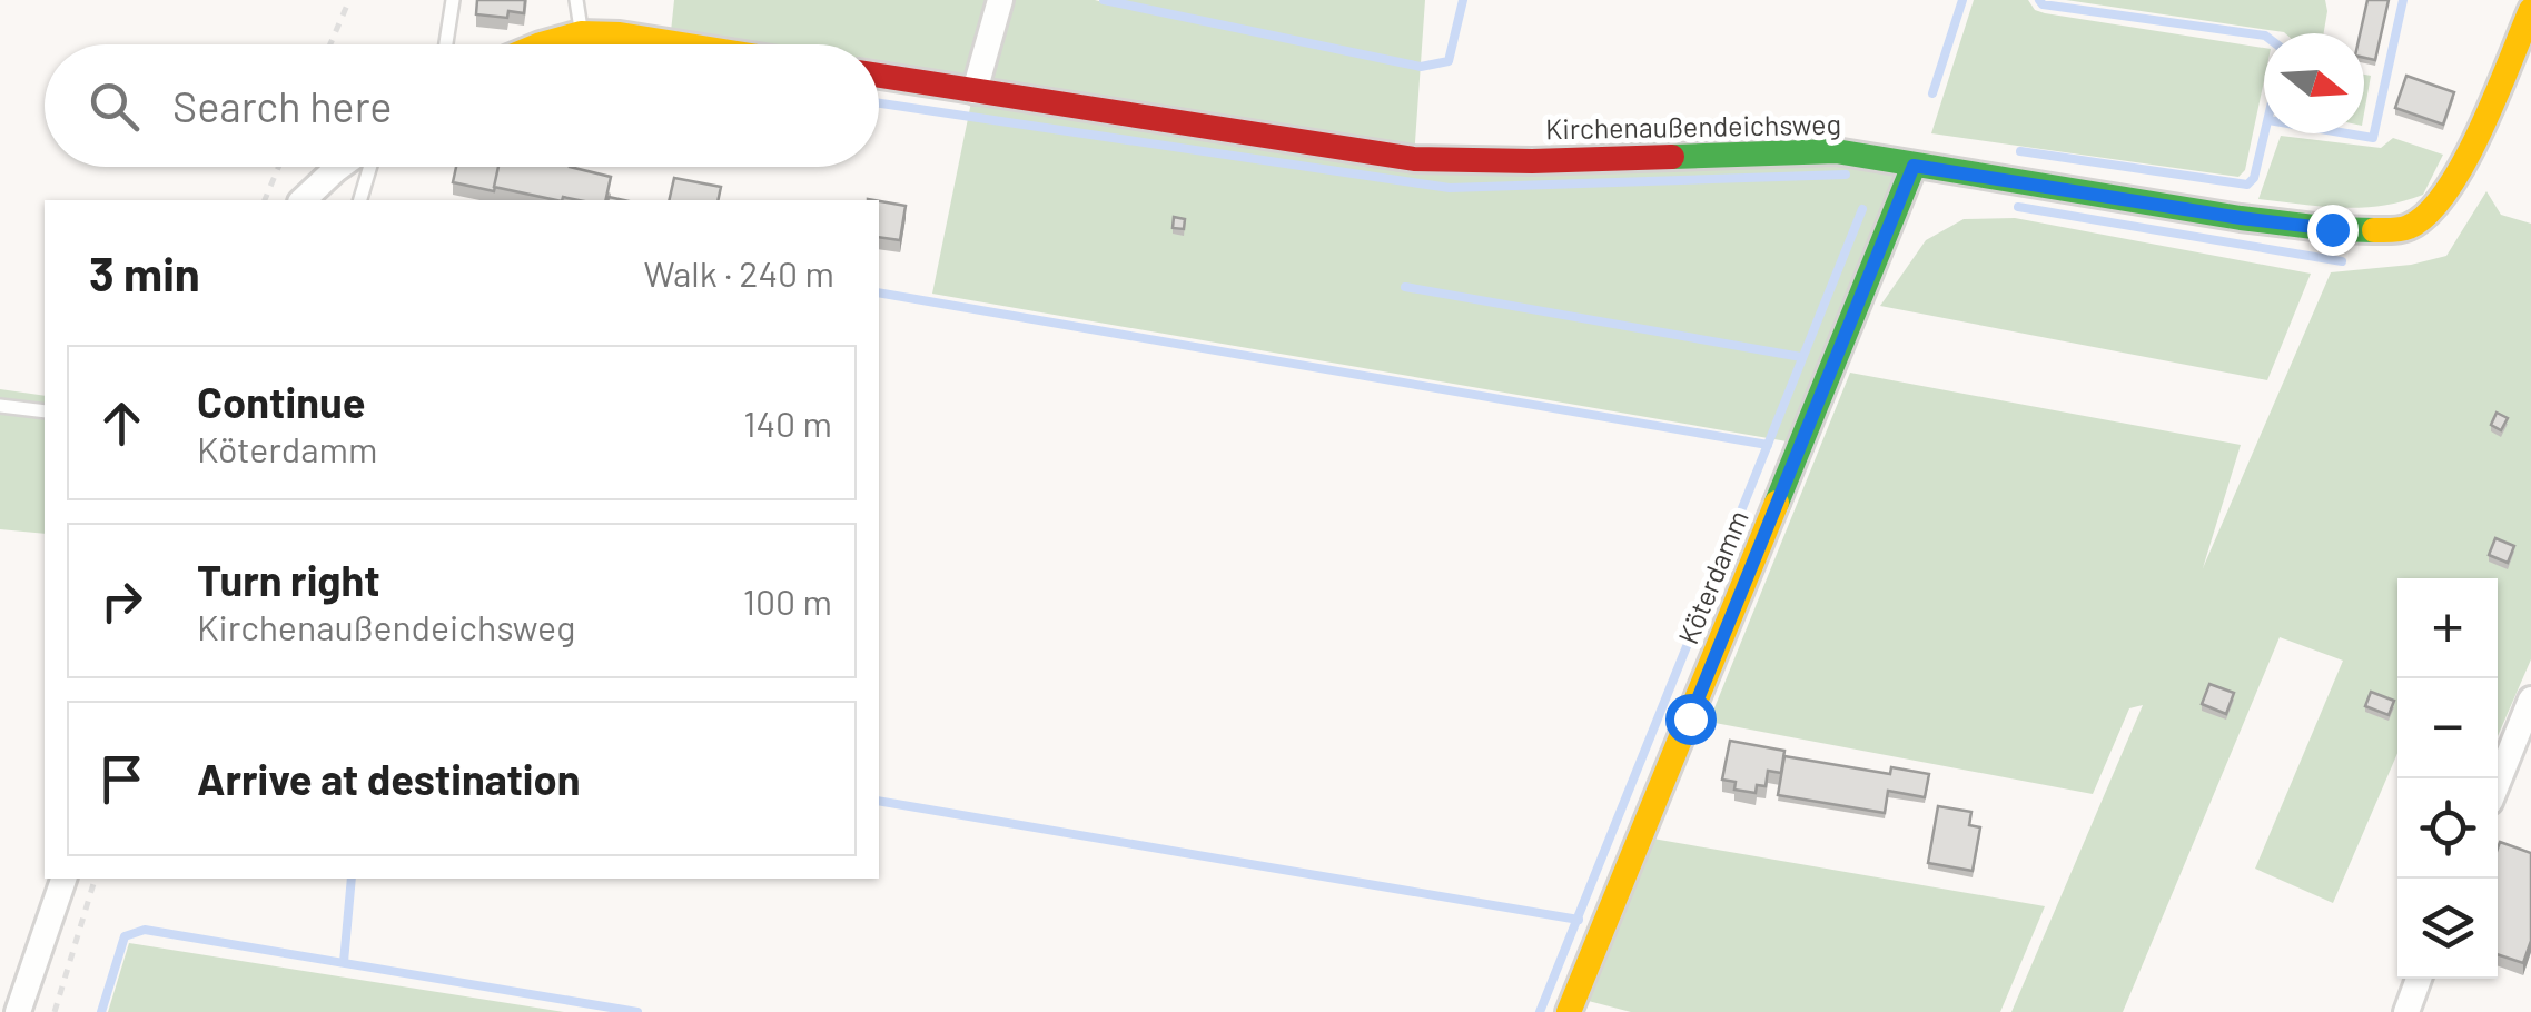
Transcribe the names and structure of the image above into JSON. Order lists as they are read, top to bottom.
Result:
{
  "streets": {
    "street": ["Kirchenaußendeichsweg", "Köterdamm"]
  },
  "crossings": [
    ["Kirchenaußendeichsweg", "Köterdamm"]
  ],
  "north": "right",
  "page": {
    "search": "Search here",
    "heading": ["3 min", "Walk · 240 m"],
    "list": [
      ["Continue", "Köterdamm", "140 m"],
      ["Turn right", "Kirchenaußendeichsweg", "100 m"],
      "Arrive at destination"
    ],
    "map_buttons": ["+", "−"]
  }
}
